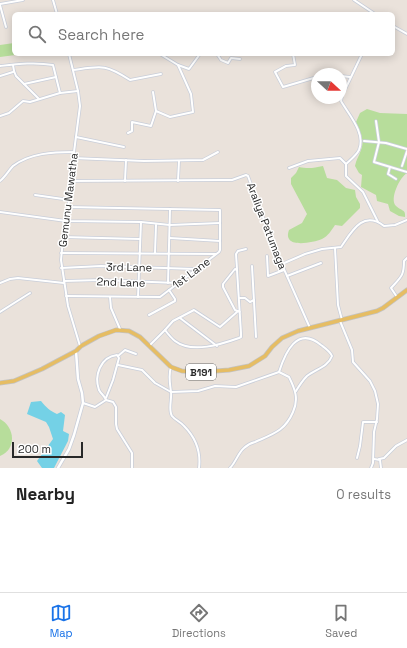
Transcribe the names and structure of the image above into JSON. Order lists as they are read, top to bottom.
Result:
{
  "streets": {
    "main road": ["B191"],
    "street": [
      "Gemunu Mawatha",
      "Araliya Patumaga",
      "3rd Lane",
      "1st Lane",
      "2nd Lane"
    ]
  },
  "crossings": [
    ["Gemunu Mawatha", "Araliya Patumaga"],
    ["Gemunu Mawatha", "3rd Lane"],
    ["Gemunu Mawatha", "1st Lane"],
    ["Gemunu Mawatha", "2nd Lane"],
    ["Araliya Patumaga", "B191"],
    ["3rd Lane", "1st Lane"],
    ["1st Lane", "2nd Lane"]
  ],
  "scale_bar": "200 m",
  "north": "right",
  "page": {
    "search": "Search here",
    "scale": "200 m",
    "heading": ["Nearby", "0 results"],
    "nav": ["Map", "Directions", "Saved"]
  }
}
